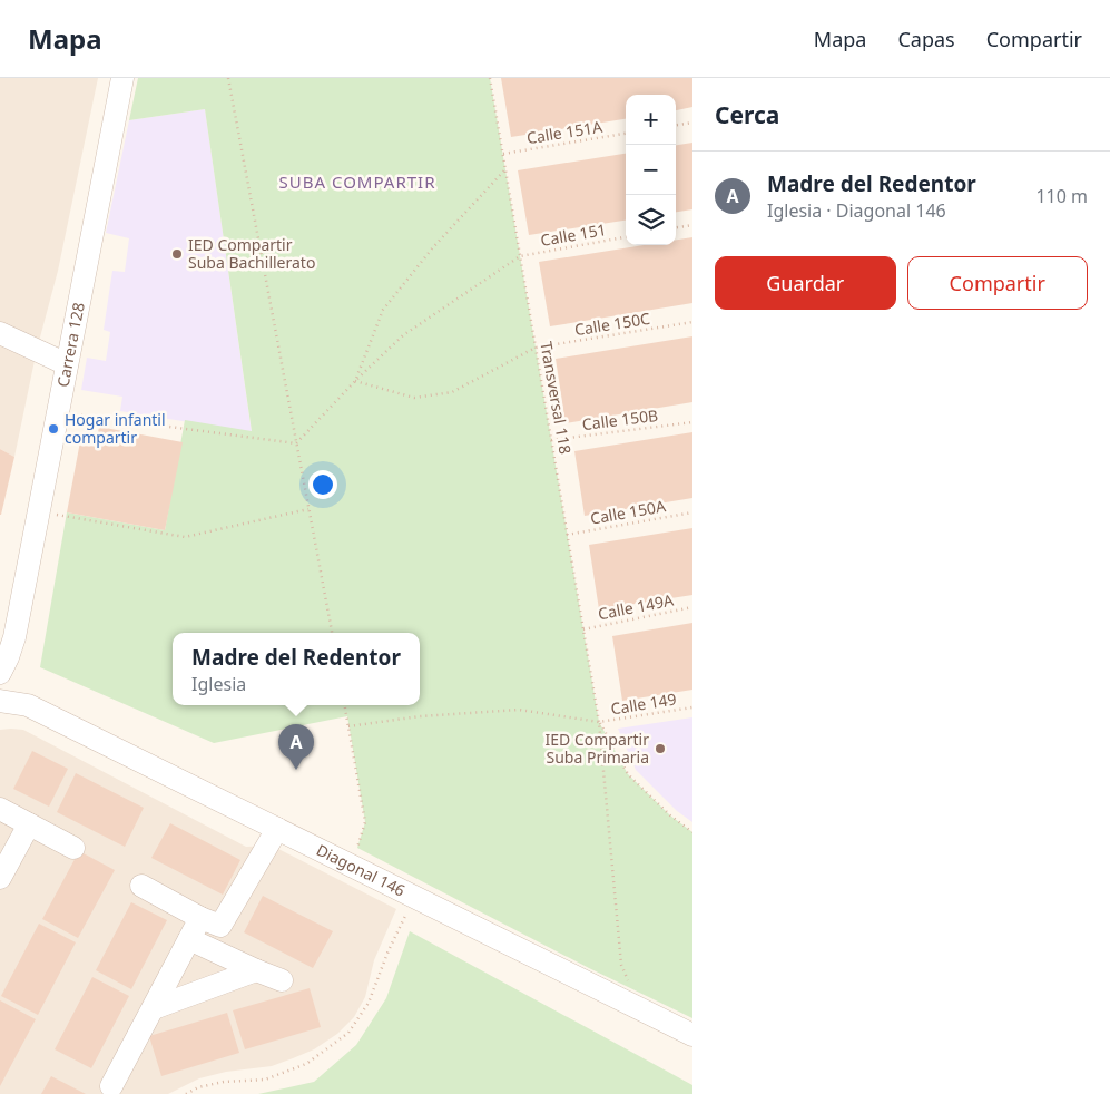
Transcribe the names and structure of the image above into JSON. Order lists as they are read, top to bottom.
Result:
{
  "streets": {
    "street": ["Carrera 128", "Diagonal 146"],
    "path": [
      "Calle 151A",
      "Calle 151",
      "Calle 150C",
      "Transversal 118",
      "Calle 150B",
      "Calle 150A",
      "Calle 149A",
      "Calle 149"
    ]
  },
  "crossings": [
    ["Calle 151A", "Transversal 118"],
    ["Calle 151", "Transversal 118"],
    ["Calle 150C", "Transversal 118"],
    ["Transversal 118", "Calle 150B"],
    ["Transversal 118", "Calle 150A"],
    ["Transversal 118", "Calle 149A"],
    ["Transversal 118", "Calle 149"]
  ],
  "districts": ["SUBA COMPARTIR"],
  "places": ["IED Compartir Suba Bachillerato", "Hogar infantil compartir", "IED Compartir Suba Primaria"],
  "page": {
    "header": "Mapa",
    "nav": ["Mapa", "Capas", "Compartir"],
    "heading": "Cerca",
    "map_buttons": ["+", "−"],
    "list": [
      {
        "mark": "A",
        "name": "Madre del Redentor",
        "note": "Iglesia · Diagonal 146",
        "value": "110 m"
      }
    ],
    "buttons": ["Guardar", "Compartir"],
    "popup": ["Madre del Redentor", "Iglesia"],
    "pins": "A"
  }
}
